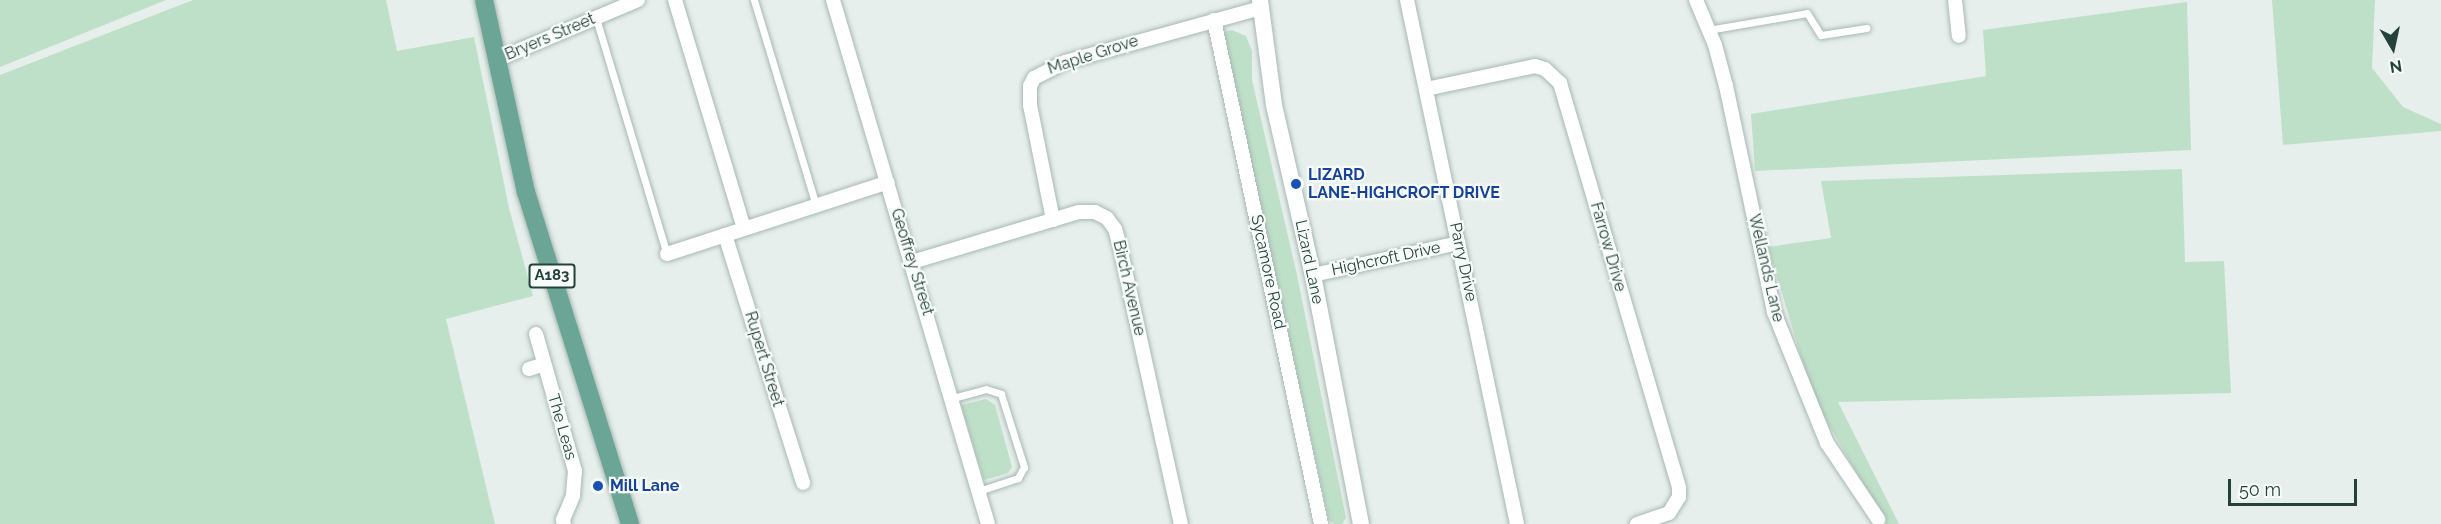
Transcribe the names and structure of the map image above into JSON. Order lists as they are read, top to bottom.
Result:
{
  "streets": {
    "main road": ["A183"],
    "street": [
      "Bryers Street",
      "Maple Grove",
      "Farrow Drive",
      "Highcroft Drive",
      "Geoffrey Street",
      "Lizard Lane",
      "Parry Drive",
      "Wellands Lane",
      "Sycamore Road",
      "Birch Avenue",
      "Rupert Street",
      "The Leas"
    ]
  },
  "crossings": [
    ["Bryers Street", "A183"],
    ["Maple Grove", "Lizard Lane"],
    ["Maple Grove", "Sycamore Road"],
    ["Maple Grove", "Birch Avenue"],
    ["Farrow Drive", "Parry Drive"],
    ["Highcroft Drive", "Lizard Lane"],
    ["Highcroft Drive", "Parry Drive"],
    ["Geoffrey Street", "Birch Avenue"]
  ],
  "places": ["LIZARD LANE-HIGHCROFT DRIVE", "Mill Lane"],
  "scale_bar": "50 m",
  "north": "bottom"
}
